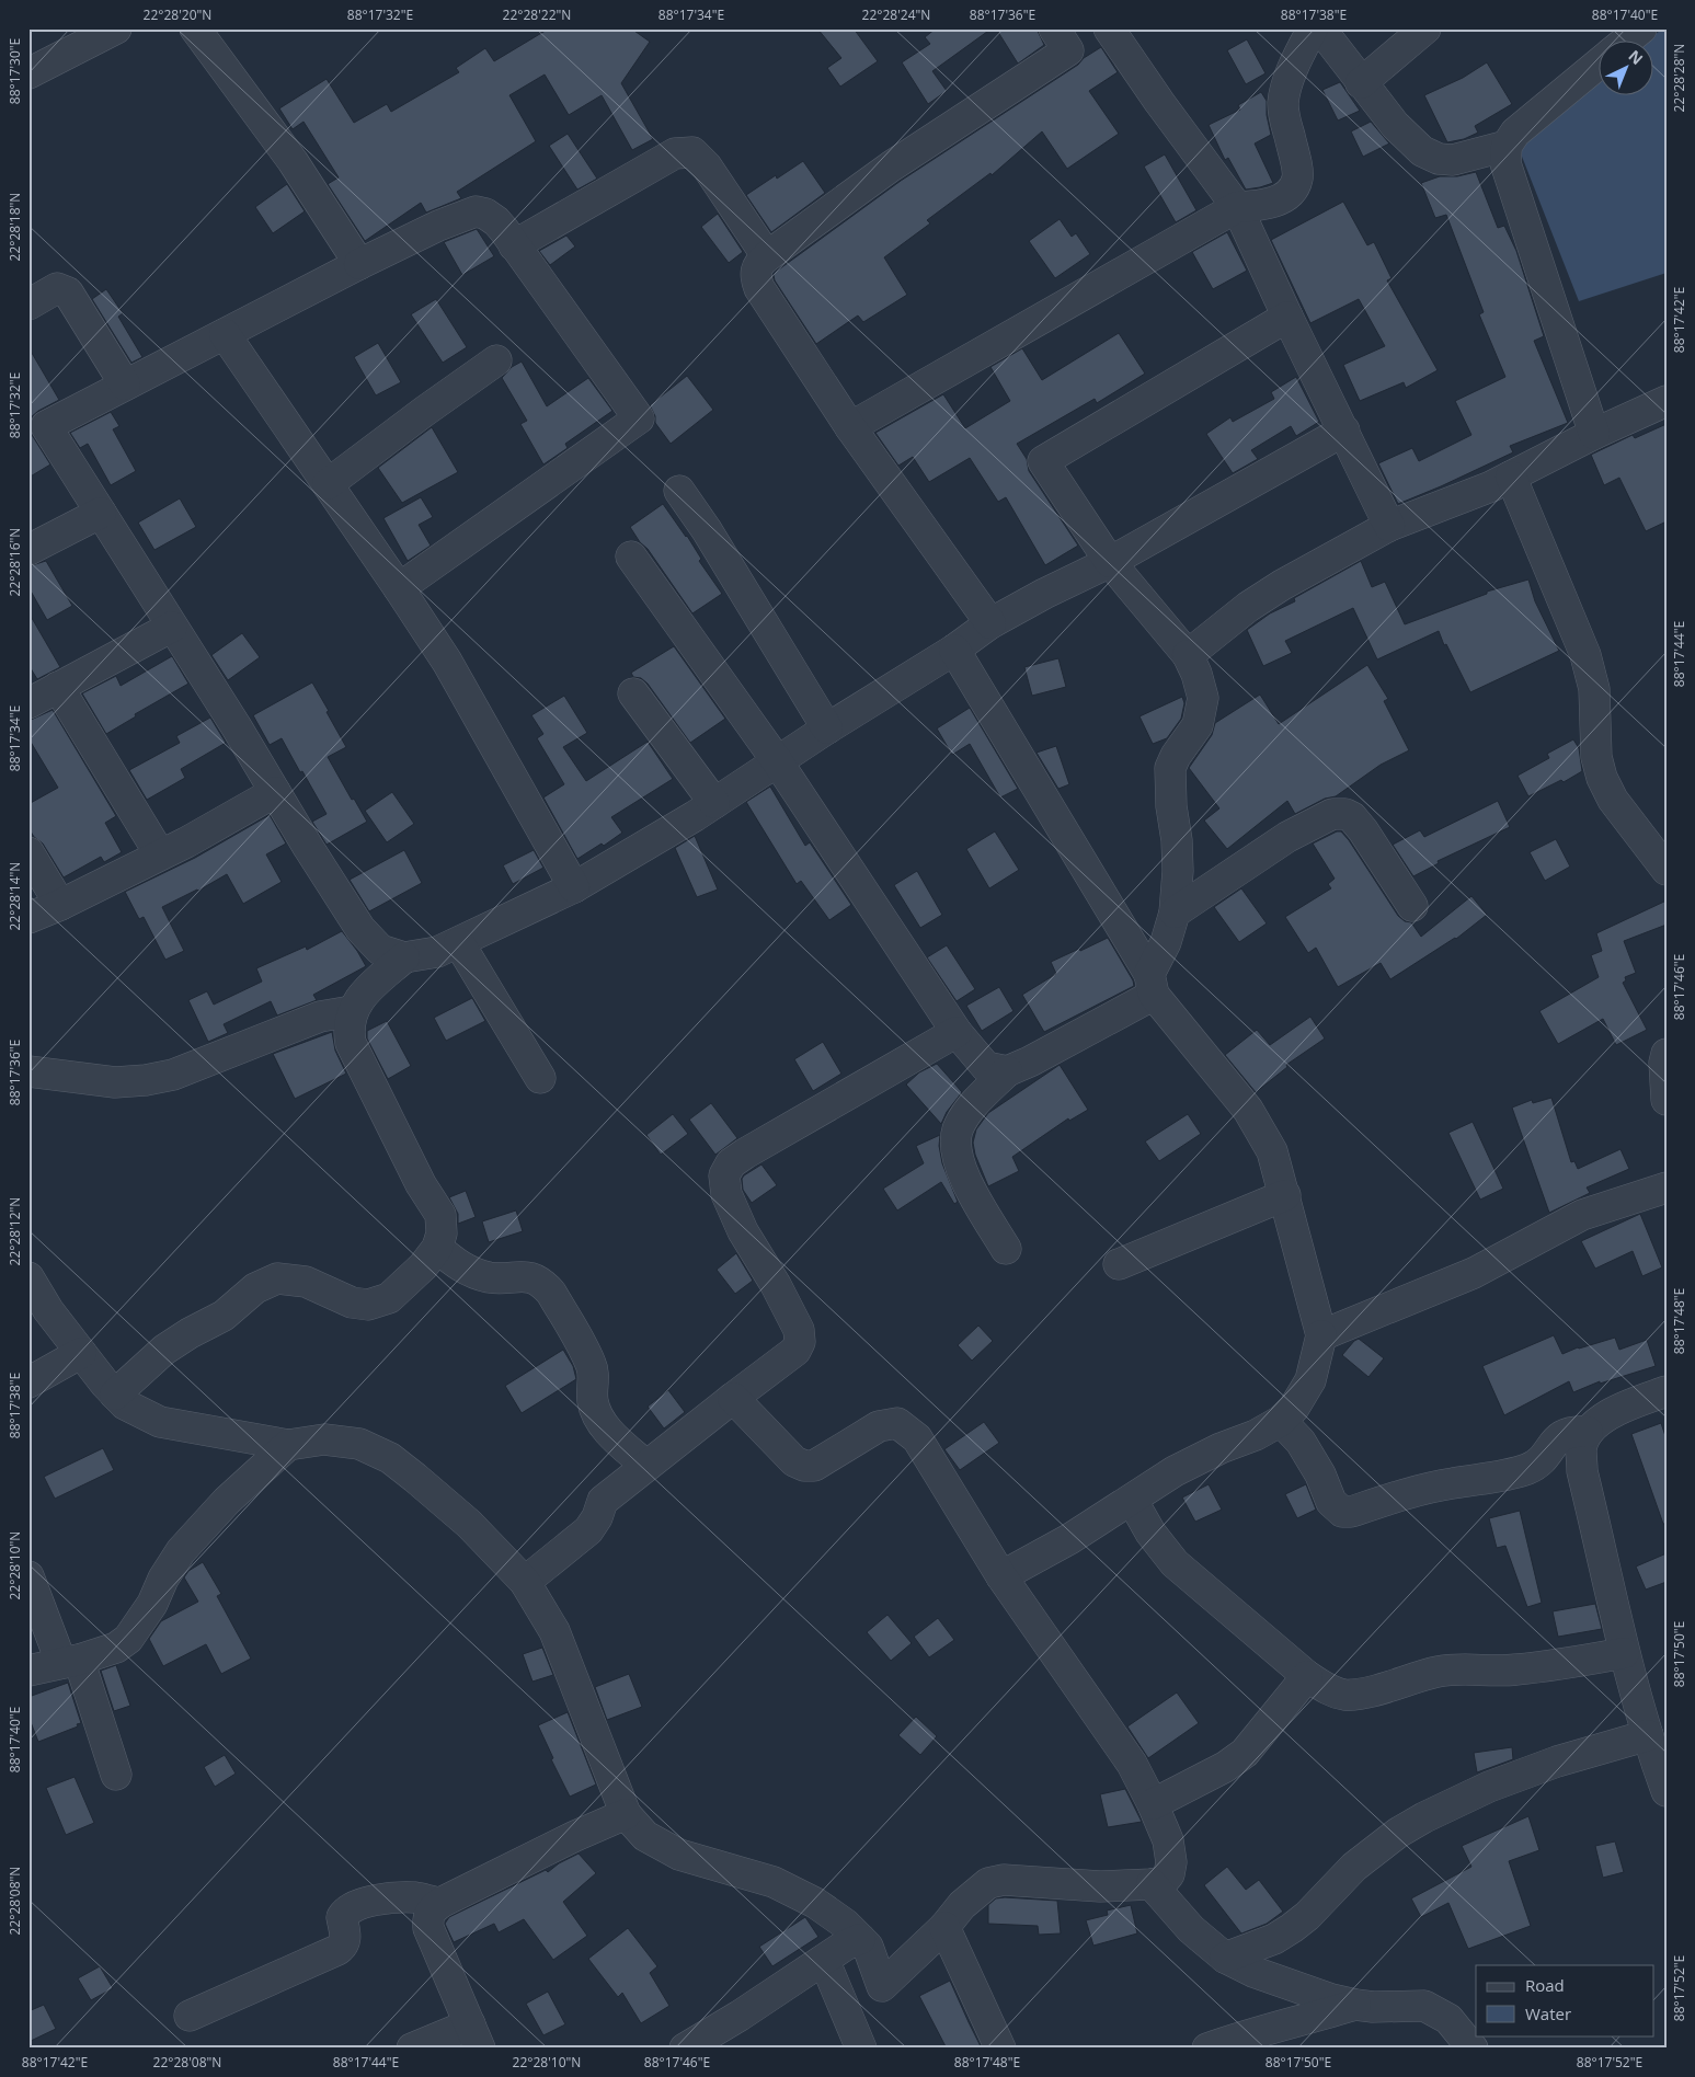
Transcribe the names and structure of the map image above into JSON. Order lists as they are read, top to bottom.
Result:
{
  "legend": ["Road", "Water"],
  "north": "top right",
  "coordinates": [
    "22°28'20\"N",
    "88°17'32\"E",
    "22°28'22\"N",
    "88°17'34\"E",
    "22°28'24\"N",
    "88°17'36\"E",
    "88°17'38\"E",
    "88°17'40\"E",
    "88°17'30\"E",
    "22°28'28\"N",
    "22°28'18\"N",
    "88°17'42\"E",
    "22°28'16\"N",
    "88°17'44\"E",
    "22°28'14\"N",
    "88°17'46\"E",
    "22°28'12\"N",
    "88°17'48\"E",
    "22°28'10\"N",
    "88°17'50\"E",
    "22°28'08\"N",
    "88°17'52\"E"
  ]
}
